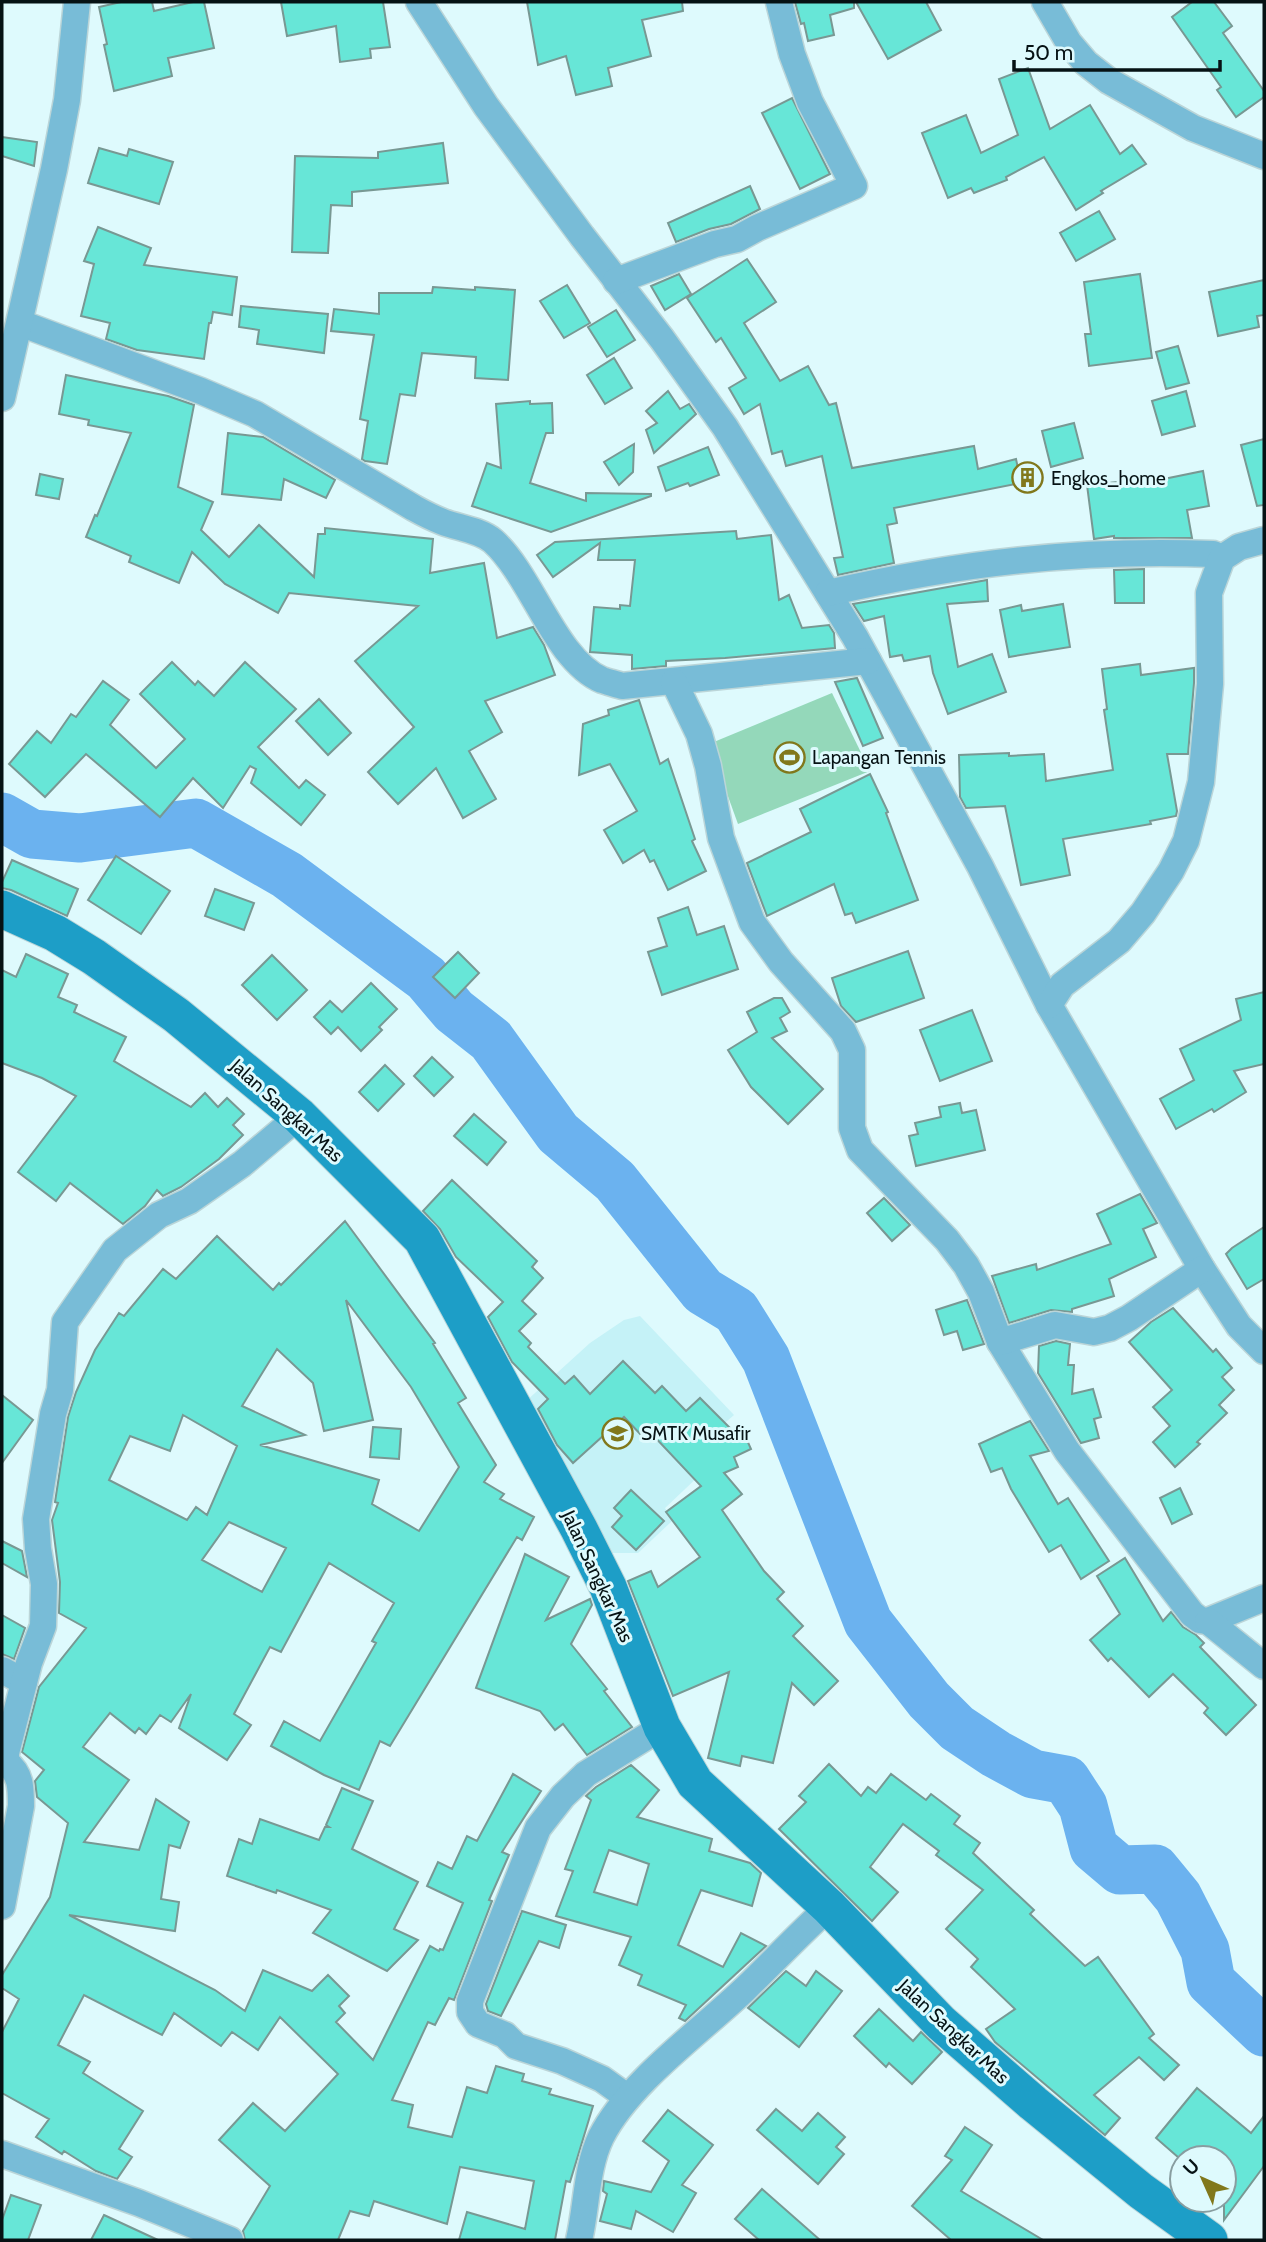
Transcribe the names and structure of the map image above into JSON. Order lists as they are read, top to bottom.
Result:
{
  "streets": {
    "street": ["Jalan Sangkar Mas"]
  },
  "places": {
    "building": ["Engkos_home"],
    "sports": ["Lapangan Tennis"],
    "school or university": ["SMTK Musafir"]
  },
  "scale_bar": "50 m",
  "north": "top left"
}
